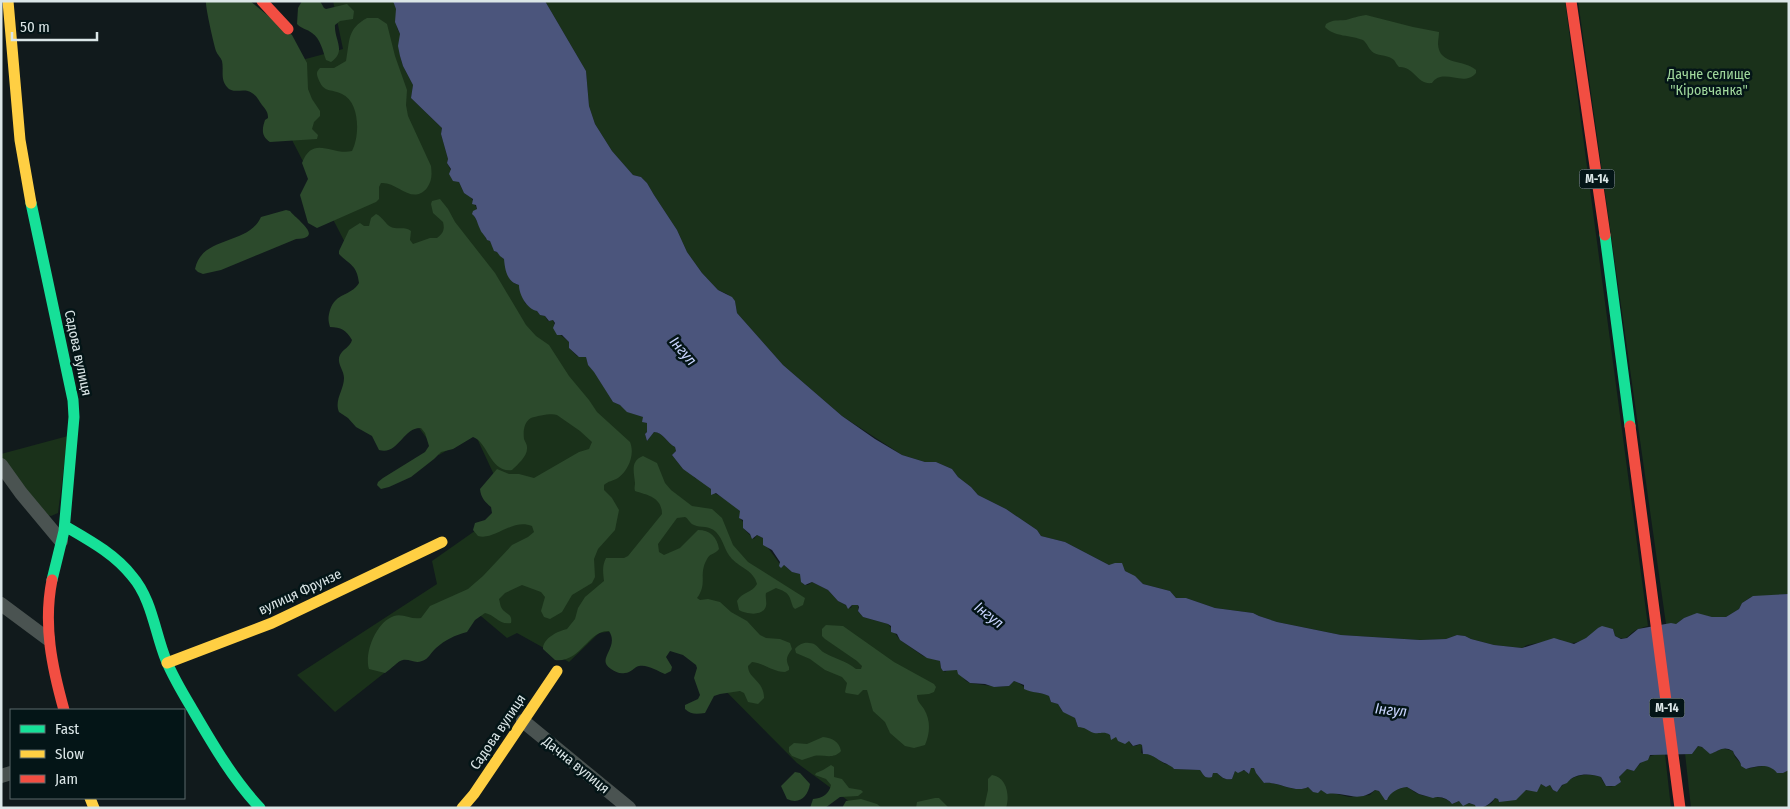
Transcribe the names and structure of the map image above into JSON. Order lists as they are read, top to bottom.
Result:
{
  "streets": {
    "main road": ["М-14", "Садова вулиця", "вулиця Фрунзе"],
    "street": ["Дачна вулиця"]
  },
  "crossings": [
    ["Садова вулиця", "Дачна вулиця"]
  ],
  "water": ["Інгул"],
  "parks": ["Дачне селище \"Кіровчанка\""],
  "legend": ["Fast", "Slow", "Jam"],
  "scale_bar": "50 m"
}
